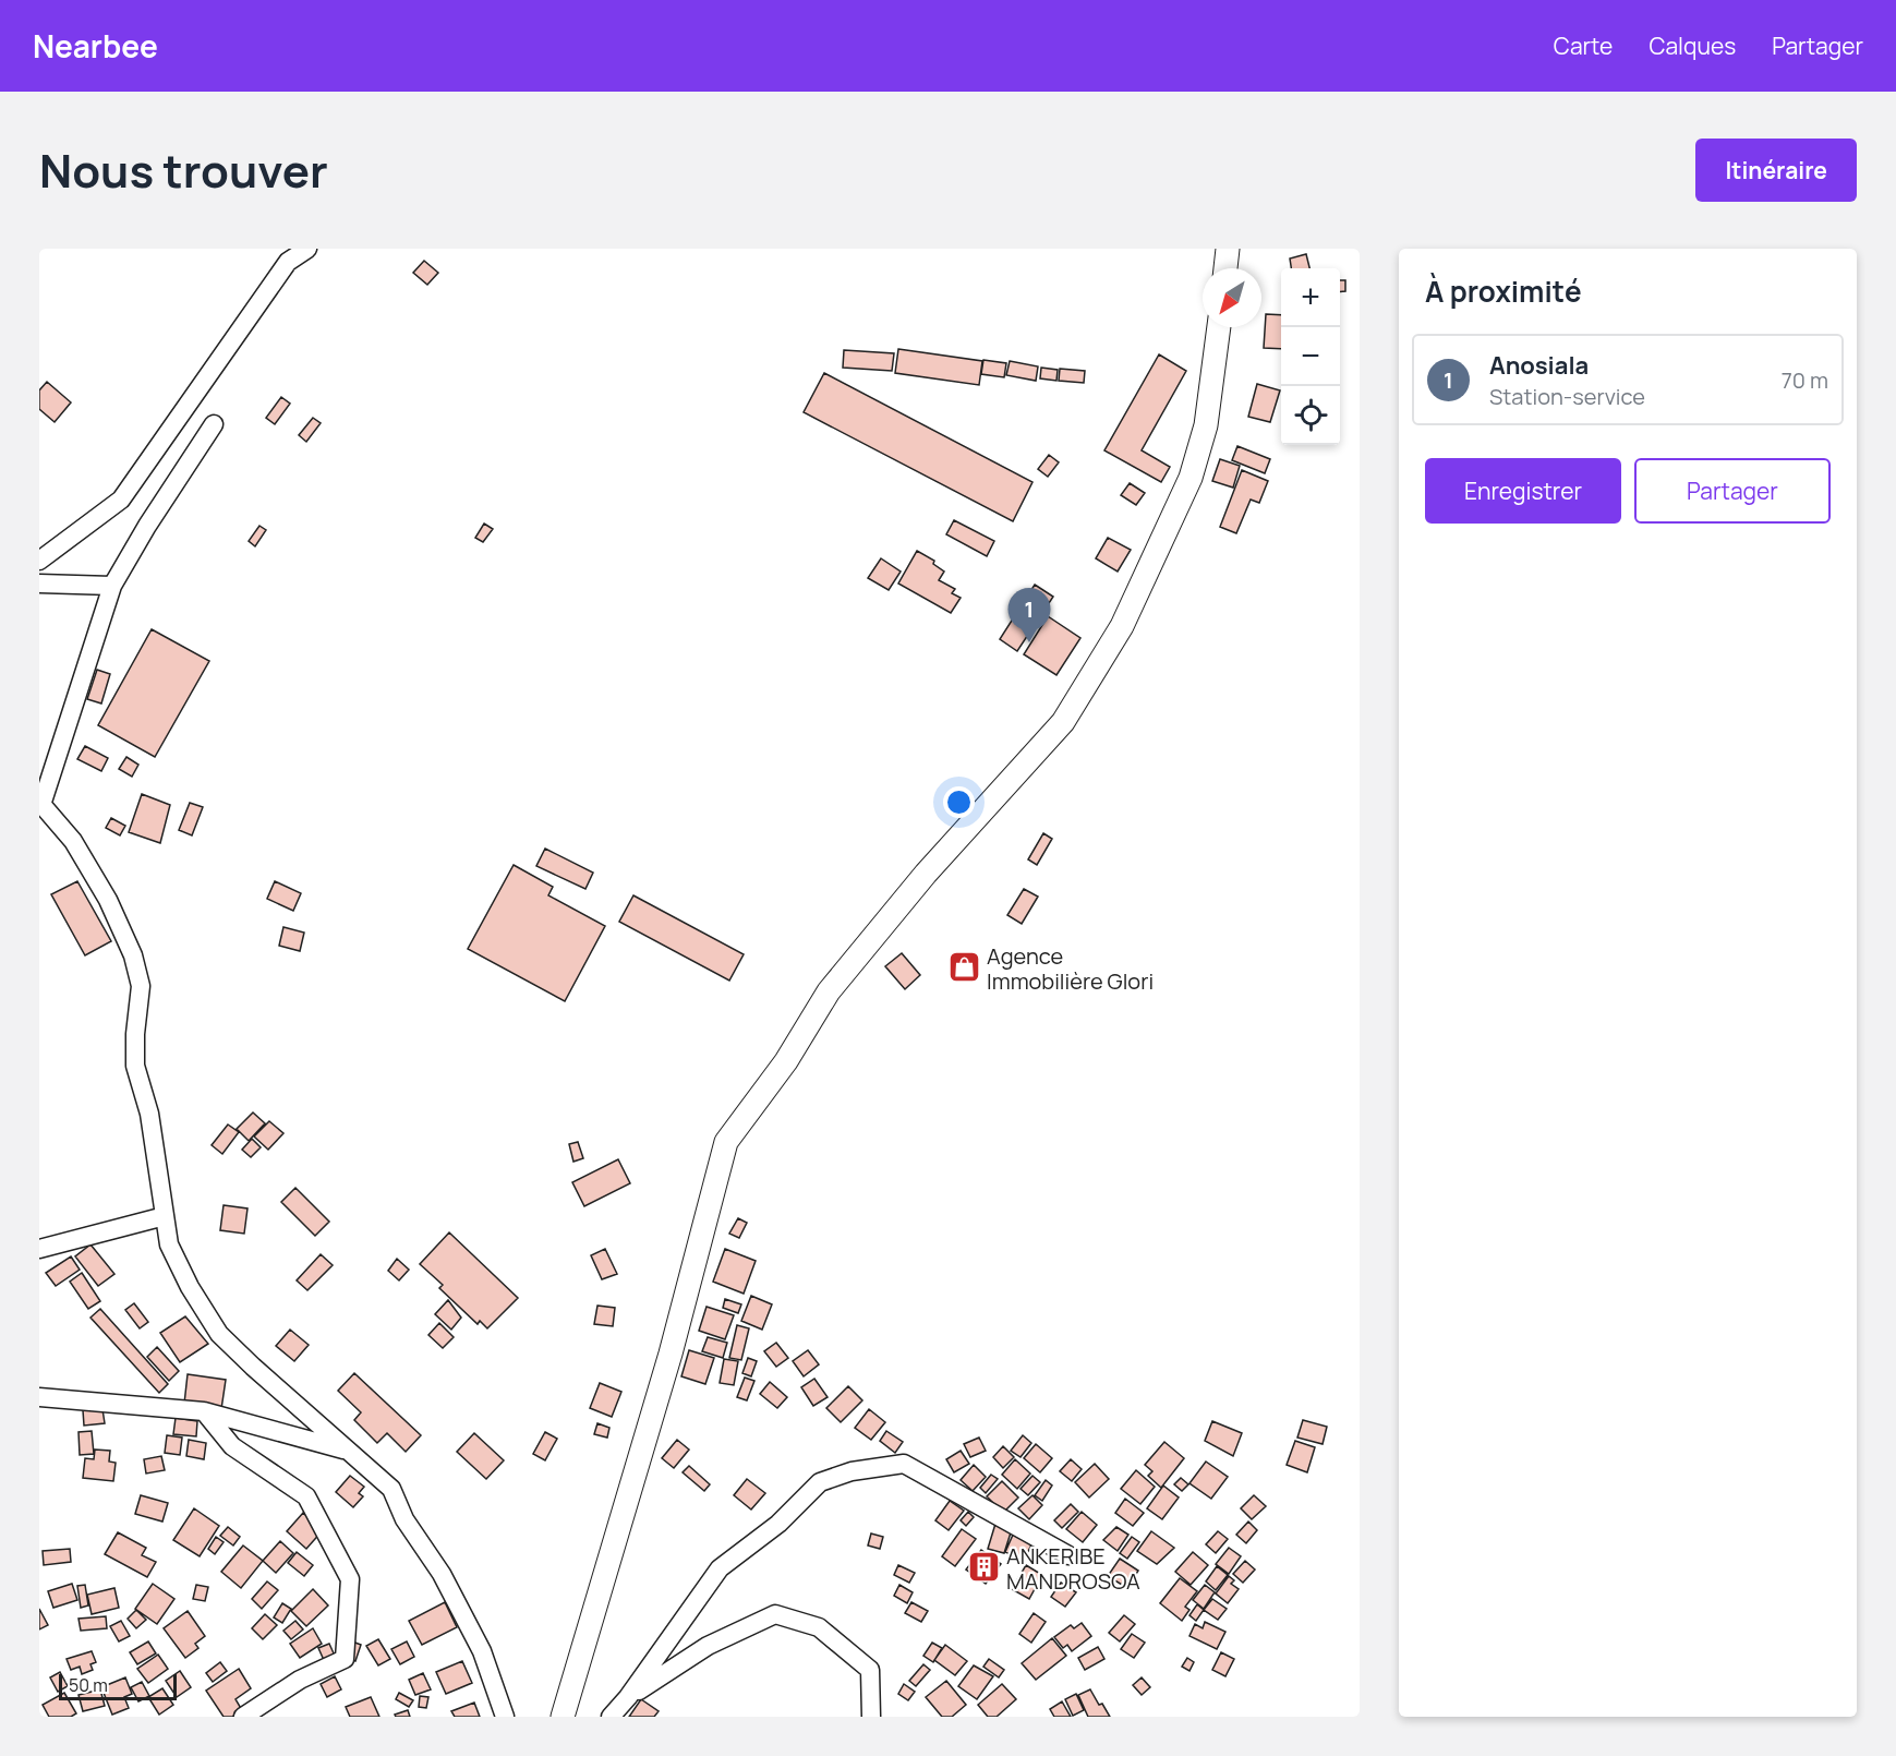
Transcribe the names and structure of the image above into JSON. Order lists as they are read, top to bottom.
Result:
{
  "places": {
    "shop": ["Agence Immobilière Glori"],
    "building": ["ANKERIBE MANDROSOA"]
  },
  "scale_bar": "50 m",
  "north": "bottom left",
  "page": {
    "header": "Nearbee",
    "nav": ["Carte", "Calques", "Partager"],
    "title": "Nous trouver",
    "buttons": [
      "Itinéraire",
      ["Enregistrer", "Partager"]
    ],
    "heading": "À proximité",
    "map_buttons": ["+", "−"],
    "list": [
      {
        "mark": "1",
        "name": "Anosiala",
        "note": "Station-service",
        "value": "70 m"
      }
    ],
    "pins": "1",
    "scale": "50 m"
  }
}
